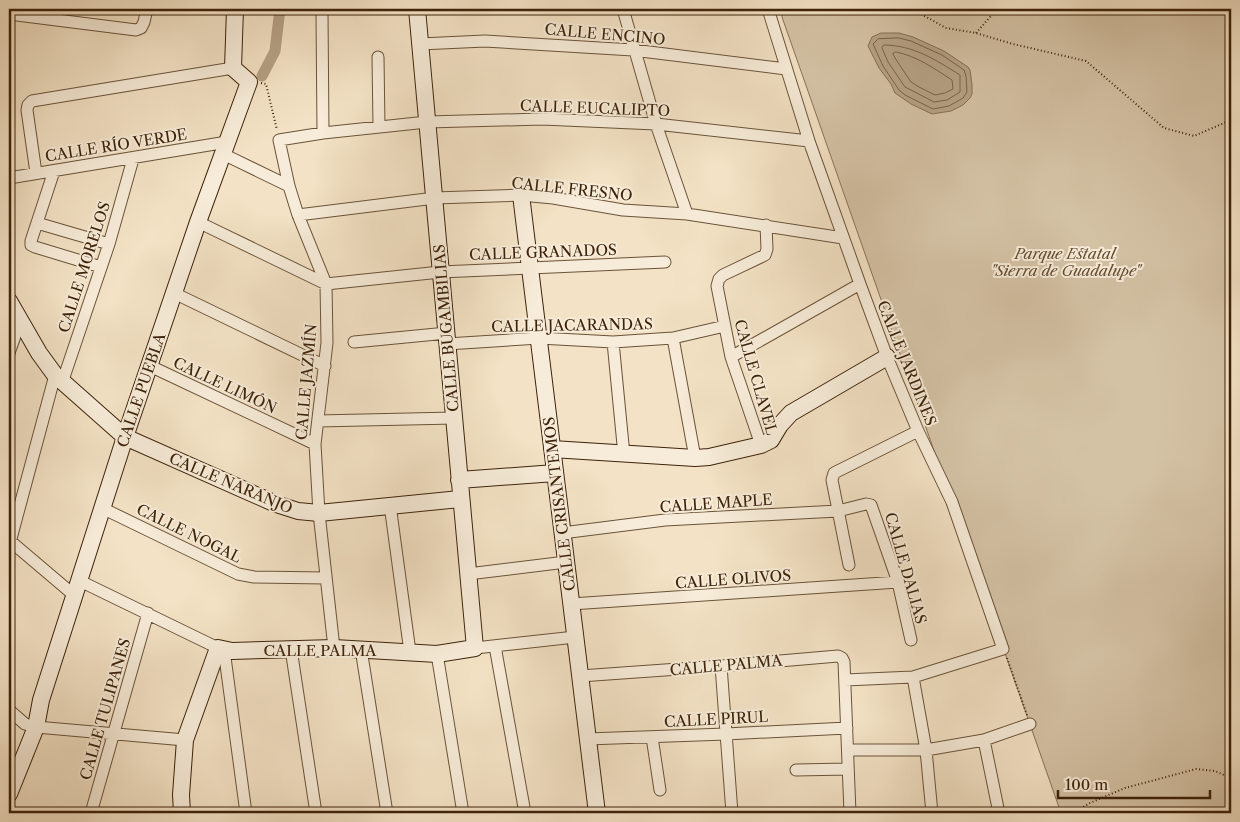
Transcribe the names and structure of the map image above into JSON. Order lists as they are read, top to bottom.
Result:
{
  "streets": {
    "street": [
      "CALLE ENCINO",
      "CALLE EUCALIPTO",
      "CALLE RÍO VERDE",
      "CALLE FRESNO",
      "CALLE GRANADOS",
      "CALLE MORELOS",
      "CALLE JACARANDAS",
      "CALLE BUGAMBILIAS",
      "CALLE JARDINES",
      "CALLE CLAVEL",
      "CALLE JAZMÍN",
      "CALLE LIMÓN",
      "CALLE PUEBLA",
      "CALLE NARANJO",
      "CALLE MAPLE",
      "CALLE CRISANTEMOS",
      "CALLE NOGAL",
      "CALLE DALIAS",
      "CALLE OLIVOS",
      "CALLE PALMA",
      "CALLE TULIPANES",
      "CALLE PIRUL"
    ]
  },
  "crossings": [
    ["CALLE ENCINO", "CALLE BUGAMBILIAS"],
    ["CALLE ENCINO", "CALLE JARDINES"],
    ["CALLE EUCALIPTO", "CALLE BUGAMBILIAS"],
    ["CALLE EUCALIPTO", "CALLE JARDINES"],
    ["CALLE EUCALIPTO", "CALLE JAZMÍN"],
    ["CALLE RÍO VERDE", "CALLE MORELOS"],
    ["CALLE RÍO VERDE", "CALLE PUEBLA"],
    ["CALLE FRESNO", "CALLE BUGAMBILIAS"],
    ["CALLE FRESNO", "CALLE JARDINES"],
    ["CALLE FRESNO", "CALLE CLAVEL"],
    ["CALLE FRESNO", "CALLE JAZMÍN"],
    ["CALLE FRESNO", "CALLE CRISANTEMOS"],
    ["CALLE GRANADOS", "CALLE BUGAMBILIAS"],
    ["CALLE GRANADOS", "CALLE JAZMÍN"],
    ["CALLE GRANADOS", "CALLE CRISANTEMOS"],
    ["CALLE MORELOS", "CALLE NARANJO"],
    ["CALLE MORELOS", "CALLE PALMA"],
    ["CALLE JACARANDAS", "CALLE BUGAMBILIAS"],
    ["CALLE JACARANDAS", "CALLE CLAVEL"],
    ["CALLE JACARANDAS", "CALLE CRISANTEMOS"],
    ["CALLE BUGAMBILIAS", "CALLE NARANJO"],
    ["CALLE BUGAMBILIAS", "CALLE PALMA"],
    ["CALLE JAZMÍN", "CALLE LIMÓN"],
    ["CALLE JAZMÍN", "CALLE NARANJO"],
    ["CALLE JAZMÍN", "CALLE NOGAL"],
    ["CALLE JAZMÍN", "CALLE PALMA"],
    ["CALLE LIMÓN", "CALLE PUEBLA"],
    ["CALLE PUEBLA", "CALLE NARANJO"],
    ["CALLE PUEBLA", "CALLE NOGAL"],
    ["CALLE PUEBLA", "CALLE PALMA"],
    ["CALLE MAPLE", "CALLE CRISANTEMOS"],
    ["CALLE MAPLE", "CALLE DALIAS"],
    ["CALLE CRISANTEMOS", "CALLE OLIVOS"],
    ["CALLE CRISANTEMOS", "CALLE PALMA"],
    ["CALLE CRISANTEMOS", "CALLE PIRUL"],
    ["CALLE DALIAS", "CALLE OLIVOS"],
    ["CALLE PALMA", "CALLE TULIPANES"]
  ],
  "parks": ["Parque Estatal \"Sierra de Guadalupe\""],
  "scale_bar": "100 m"
}
